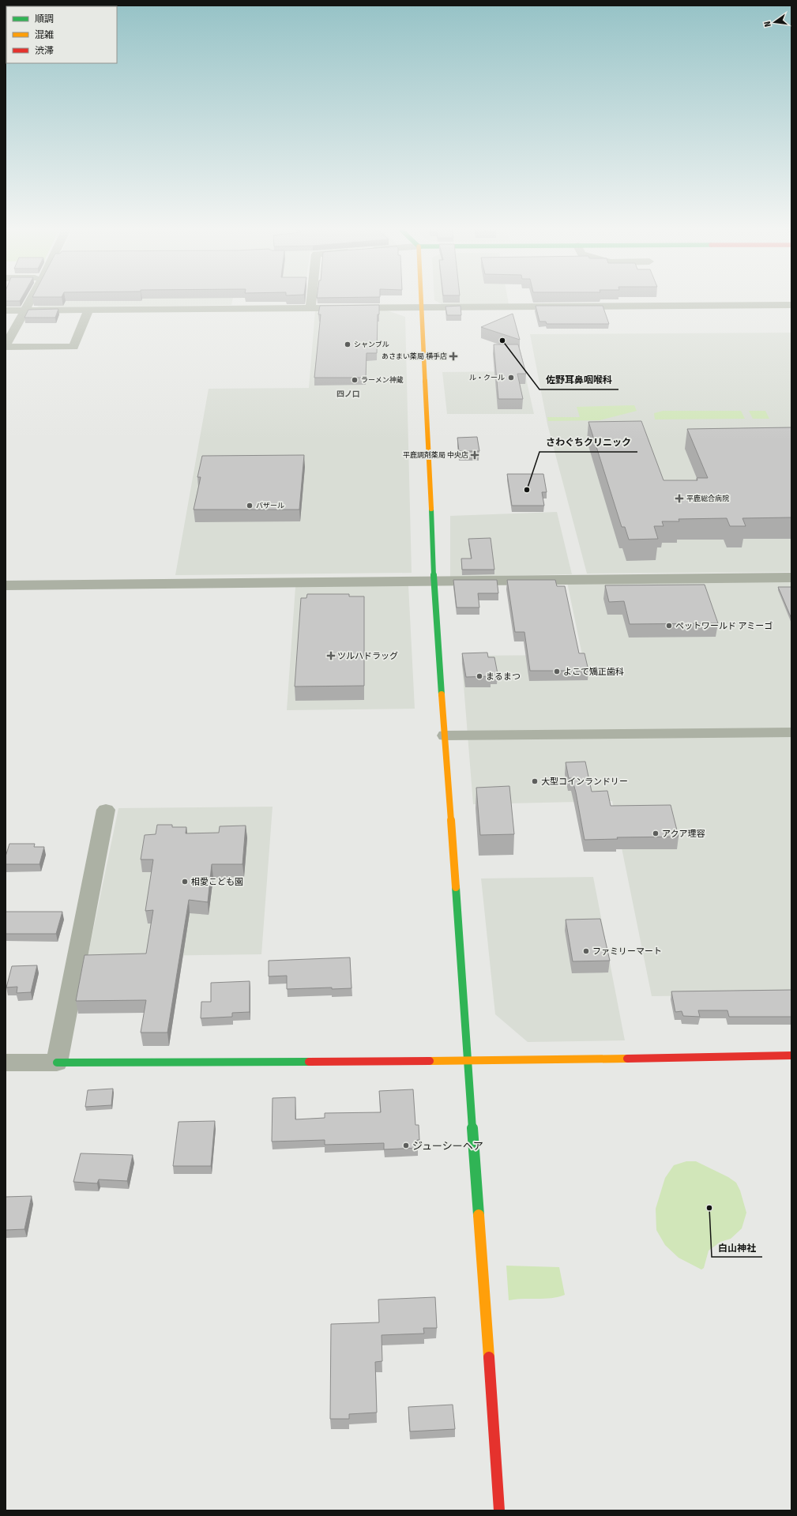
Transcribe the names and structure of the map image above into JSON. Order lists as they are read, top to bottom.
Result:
{
  "districts": ["四ノ口"],
  "places": {
    "other": [
      "佐野耳鼻咽喉科",
      "シャンブル",
      "ル・クール",
      "ラーメン神蔵",
      "さわぐちクリニック",
      "バザール",
      "ペットワールド アミーゴ",
      "よこて矯正歯科",
      "まるまつ",
      "大型コインランドリー",
      "アクア理容",
      "相愛こども園",
      "ファミリーマート",
      "ジューシーヘア",
      "白山神社"
    ],
    "health": [
      "あさまい薬局 横手店",
      "平鹿調剤薬局 中央店",
      "平鹿総合病院",
      "ツルハドラッグ"
    ]
  },
  "legend": ["順調", "混雑", "渋滞"],
  "north": "left"
}
